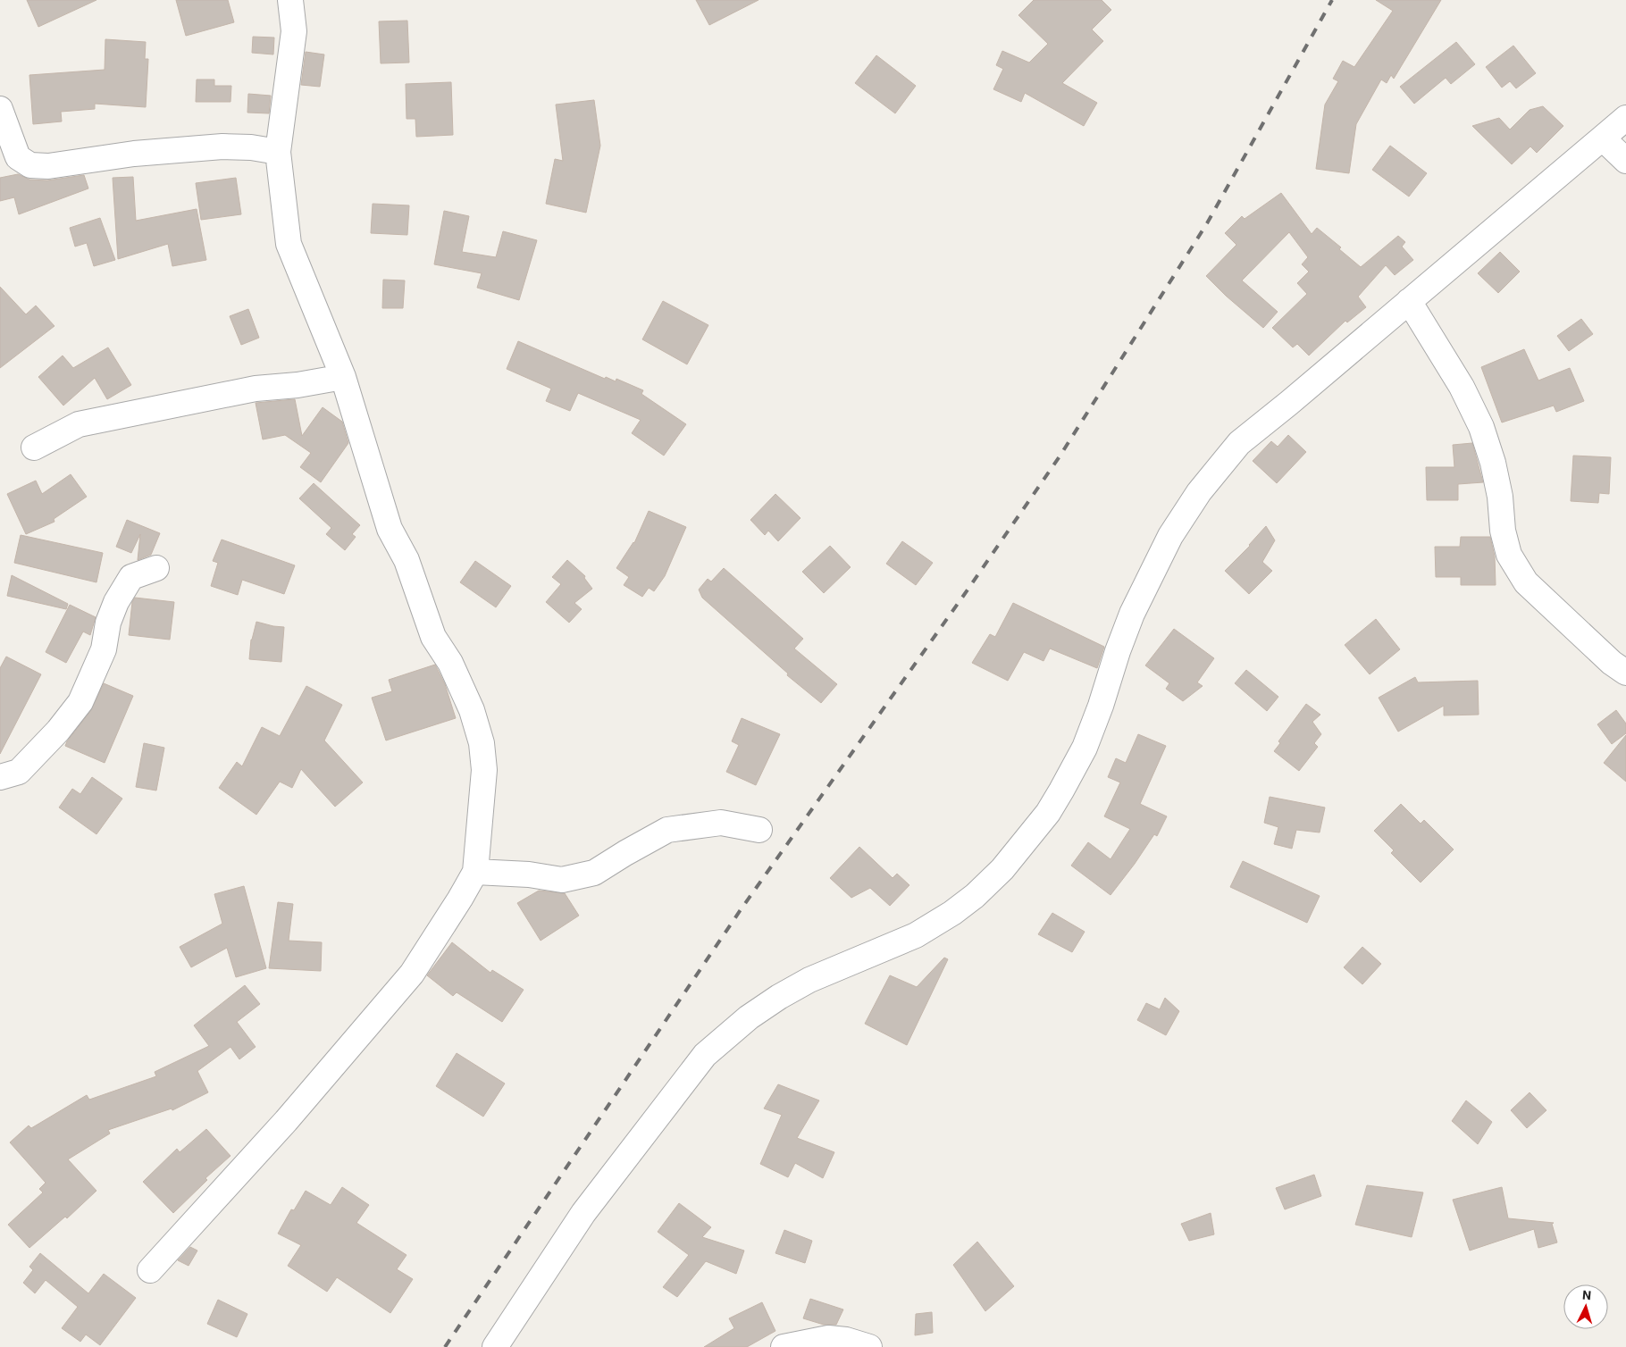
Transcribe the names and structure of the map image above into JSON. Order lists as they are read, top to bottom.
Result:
{
  "north": "top"
}
